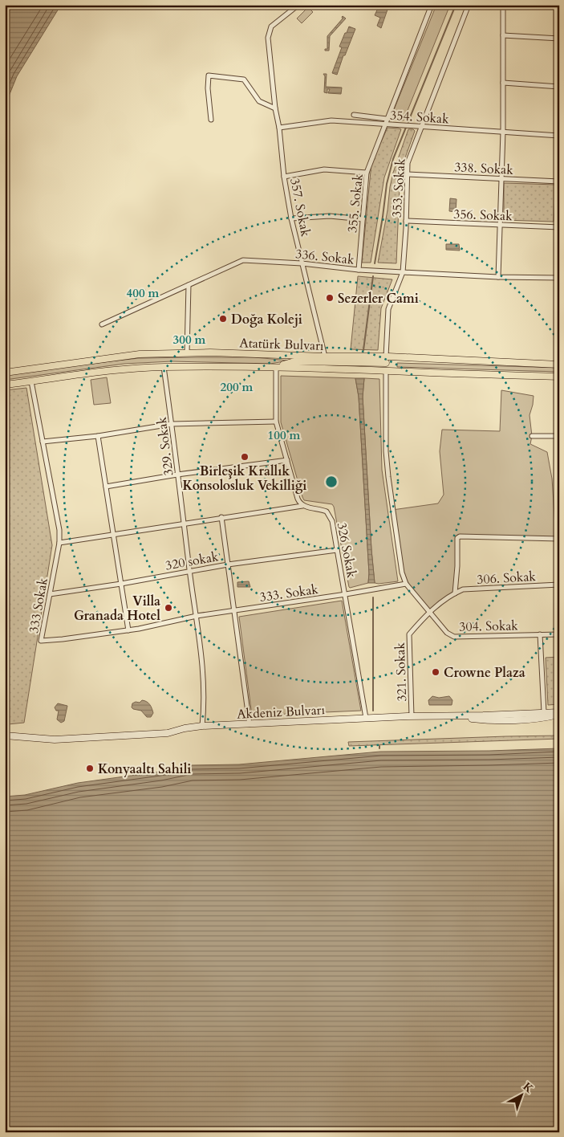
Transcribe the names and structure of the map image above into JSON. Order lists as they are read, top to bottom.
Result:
{
  "streets": {
    "main road": ["Atatürk Bulvarı", "Akdeniz Bulvarı"],
    "street": [
      "354. Sokak",
      "338. Sokak",
      "353. Sokak",
      "355. Sokak",
      "357. Sokak",
      "356. Sokak",
      "336. Sokak",
      "329. Sokak",
      "326 Sokak",
      "320 sokak",
      "306. Sokak",
      "333. Sokak",
      "333 Sokak",
      "304. Sokak",
      "321. Sokak"
    ]
  },
  "crossings": [
    ["354. Sokak", "353. Sokak"],
    ["354. Sokak", "355. Sokak"],
    ["354. Sokak", "357. Sokak"],
    ["338. Sokak", "353. Sokak"],
    ["353. Sokak", "356. Sokak"],
    ["353. Sokak", "336. Sokak"],
    ["353. Sokak", "Atatürk Bulvarı"],
    ["355. Sokak", "336. Sokak"],
    ["357. Sokak", "336. Sokak"],
    ["357. Sokak", "Atatürk Bulvarı"],
    ["Atatürk Bulvarı", "329. Sokak"],
    ["Atatürk Bulvarı", "333 Sokak"],
    ["329. Sokak", "320 sokak"],
    ["329. Sokak", "333 Sokak"],
    ["329. Sokak", "Akdeniz Bulvarı"],
    ["326 Sokak", "320 sokak"],
    ["326 Sokak", "333. Sokak"],
    ["326 Sokak", "Akdeniz Bulvarı"],
    ["320 sokak", "333 Sokak"],
    ["306. Sokak", "321. Sokak"],
    ["333. Sokak", "333 Sokak"],
    ["304. Sokak", "321. Sokak"],
    ["321. Sokak", "Akdeniz Bulvarı"]
  ],
  "places": [
    "Sezerler Cami",
    "Doğa Koleji",
    "Birleşik Krallık Konsolosluk Vekilliği",
    "Villa Granada Hotel",
    "Crowne Plaza",
    "Konyaaltı Sahili"
  ],
  "north": "top right",
  "rings": [
    "400 m",
    "300 m",
    "200 m",
    "100 m"
  ]
}
